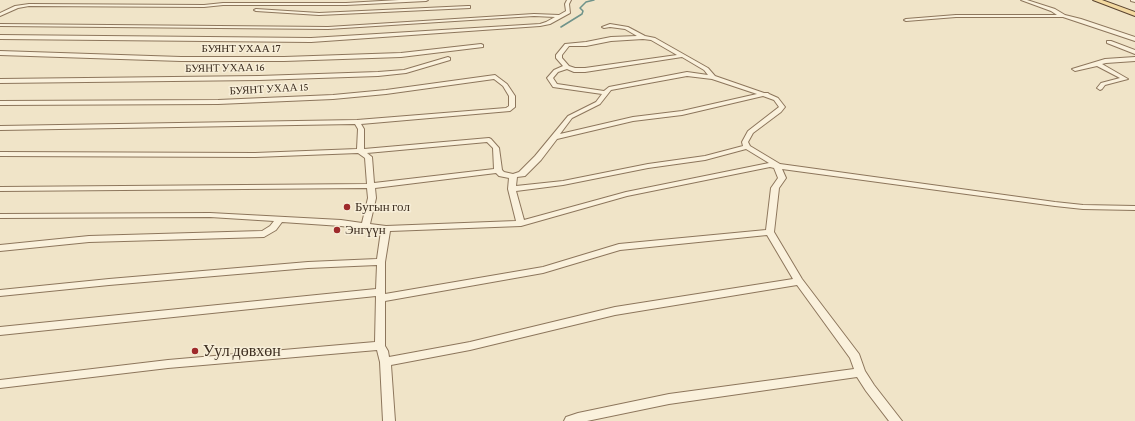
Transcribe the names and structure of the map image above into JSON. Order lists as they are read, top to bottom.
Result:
{
  "streets": {
    "street": ["БУЯНТ УХАА 17", "БУЯНТ УХАА 16", "БУЯНТ УХАА 15"]
  },
  "places": ["Бугын гол", "Энгүүн", "Уул дөвхөн"]
}
